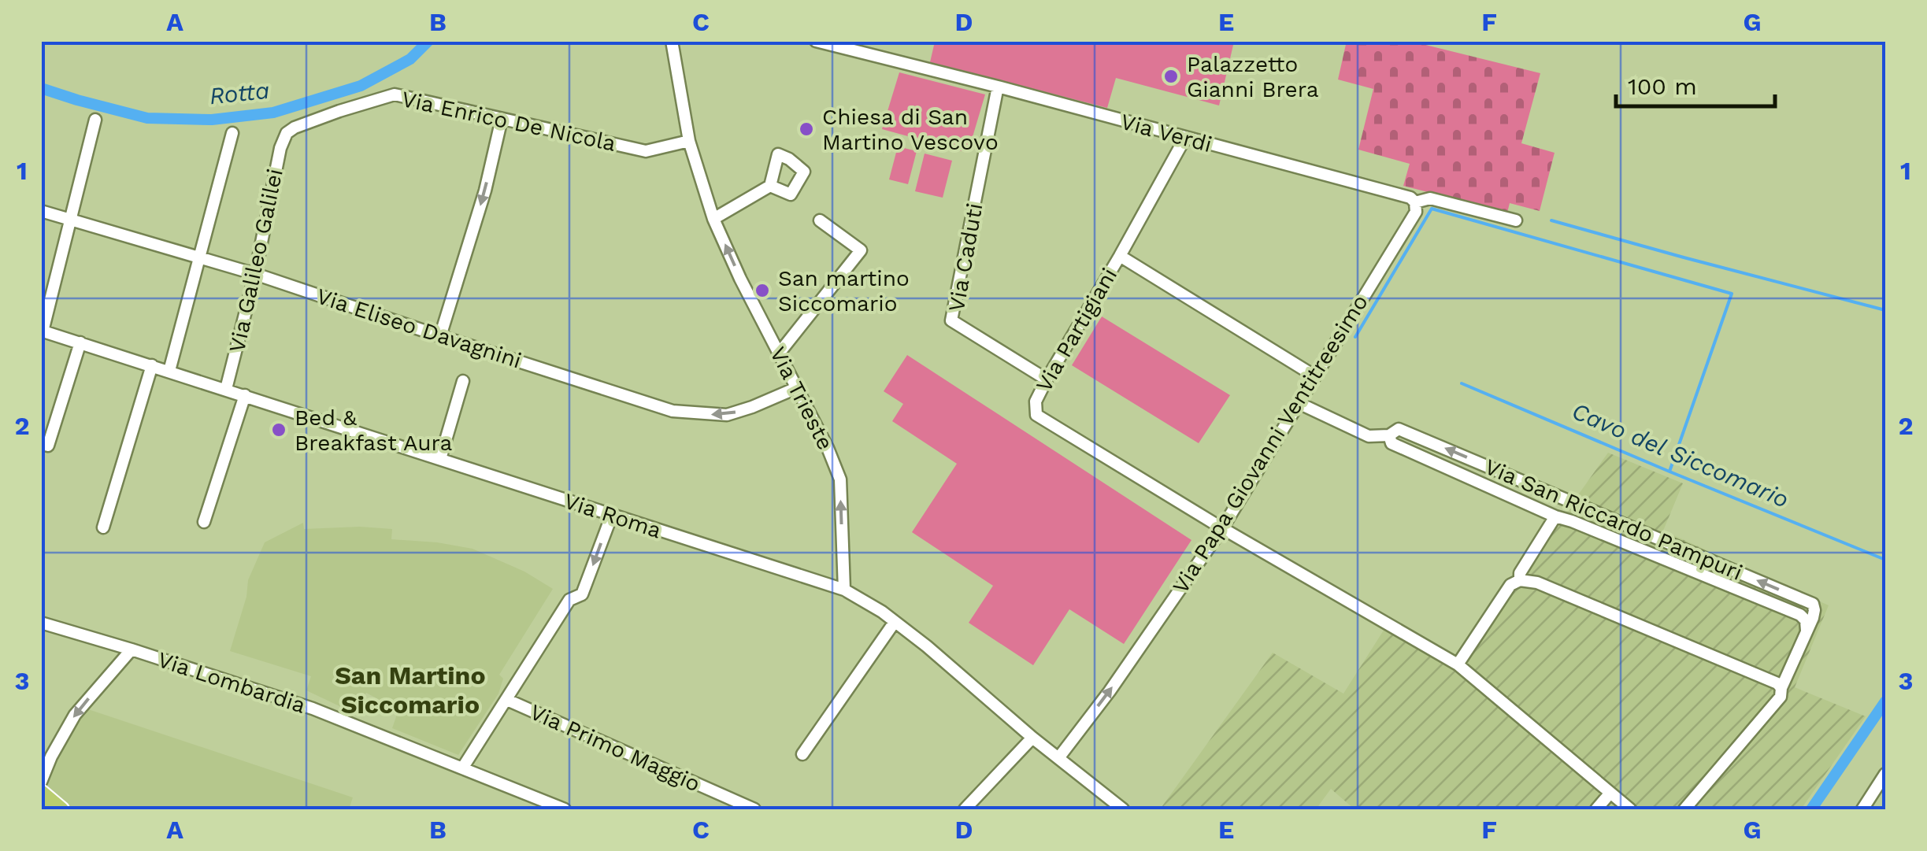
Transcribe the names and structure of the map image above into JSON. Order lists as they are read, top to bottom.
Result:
{
  "streets": {
    "street": [
      "Via Enrico De Nicola",
      "Via Verdi",
      "Via Caduti",
      "Via Galileo Galilei",
      "Via Eliseo Davagnini",
      "Via Partigiani",
      "Via Trieste",
      "Via Papa Giovanni Ventitreesimo",
      "Via Roma",
      "Via San Riccardo Pampuri",
      "Via Lombardia",
      "Via Primo Maggio"
    ]
  },
  "crossings": [
    ["Via Enrico De Nicola", "Via Galileo Galilei"],
    ["Via Enrico De Nicola", "Via Trieste"],
    ["Via Verdi", "Via Caduti"],
    ["Via Verdi", "Via Partigiani"],
    ["Via Verdi", "Via Papa Giovanni Ventitreesimo"],
    ["Via Caduti", "Via Partigiani"],
    ["Via Galileo Galilei", "Via Eliseo Davagnini"],
    ["Via Galileo Galilei", "Via Roma"],
    ["Via Eliseo Davagnini", "Via Trieste"],
    ["Via Partigiani", "Via Papa Giovanni Ventitreesimo"],
    ["Via Trieste", "Via Roma"],
    ["Via Papa Giovanni Ventitreesimo", "Via Roma"],
    ["Via Papa Giovanni Ventitreesimo", "Via San Riccardo Pampuri"],
    ["Via Lombardia", "Via Primo Maggio"]
  ],
  "one_way": ["Via Eliseo Davagnini", "Via Trieste", "Via Papa Giovanni Ventitreesimo"],
  "districts": ["San Martino Siccomario"],
  "water": ["Rotta", "Cavo del Siccomario"],
  "places": [
    "Palazzetto Gianni Brera",
    "Chiesa di San Martino Vescovo",
    "San martino Siccomario",
    "Bed & Breakfast Aura"
  ],
  "scale_bar": "100 m",
  "grid": {
    "columns": [
      "A",
      "B",
      "C",
      "D",
      "E",
      "F",
      "G"
    ],
    "rows": ["1", "2", "3"]
  }
}
